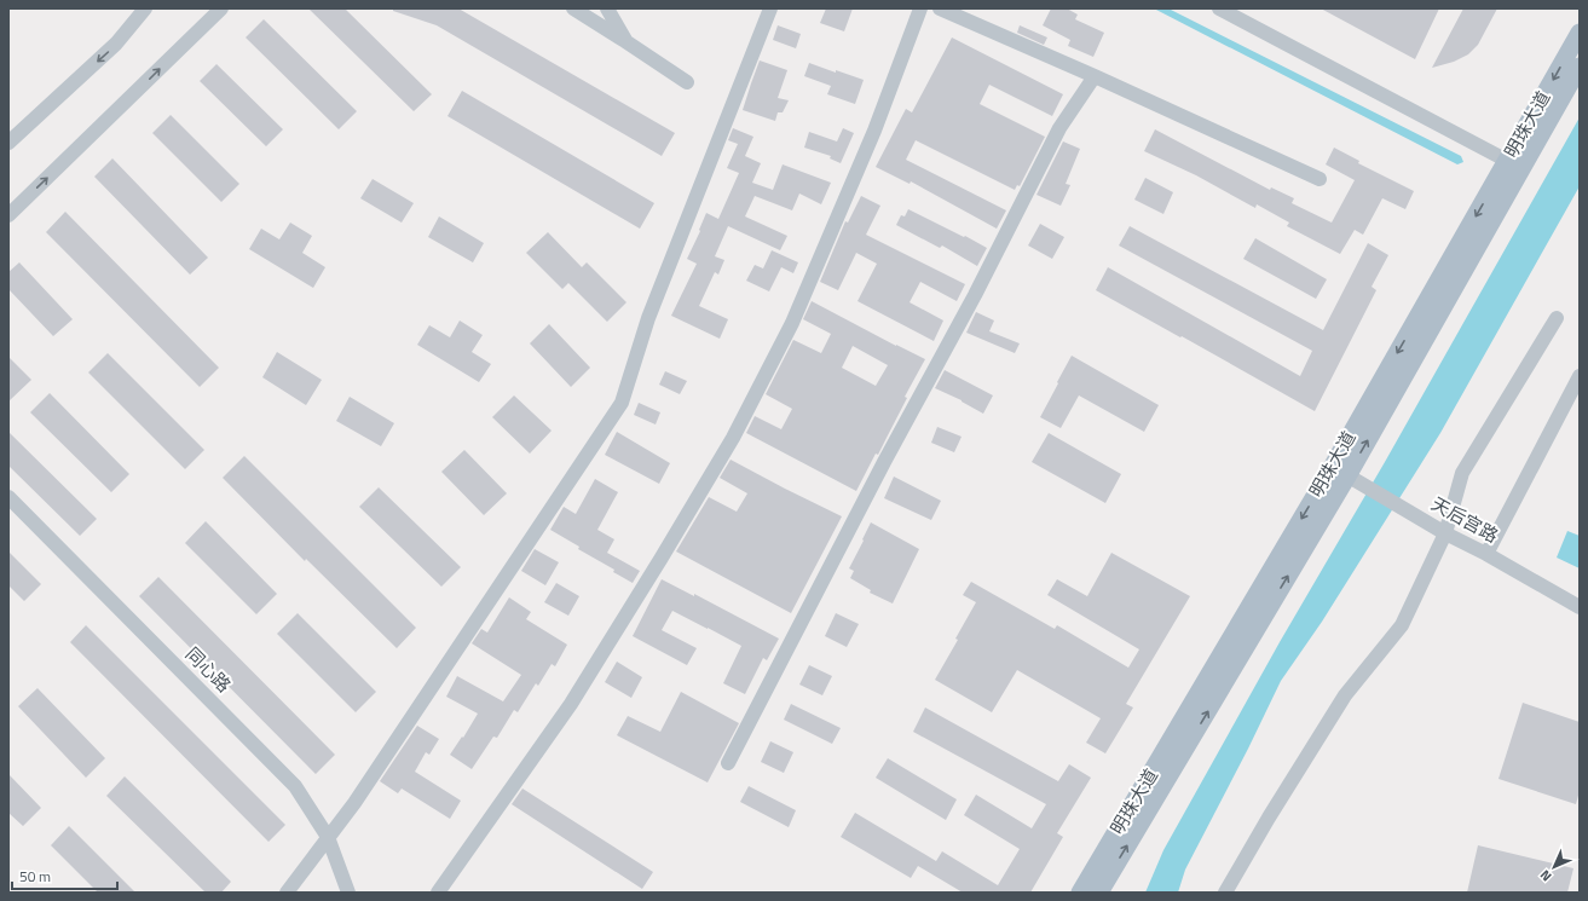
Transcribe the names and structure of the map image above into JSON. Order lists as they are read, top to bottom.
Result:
{
  "streets": {
    "main road": ["明珠大道"],
    "street": ["天后宫路", "同心路"]
  },
  "crossings": [
    ["明珠大道", "天后宫路"]
  ],
  "scale_bar": "50 m",
  "north": "bottom left"
}
